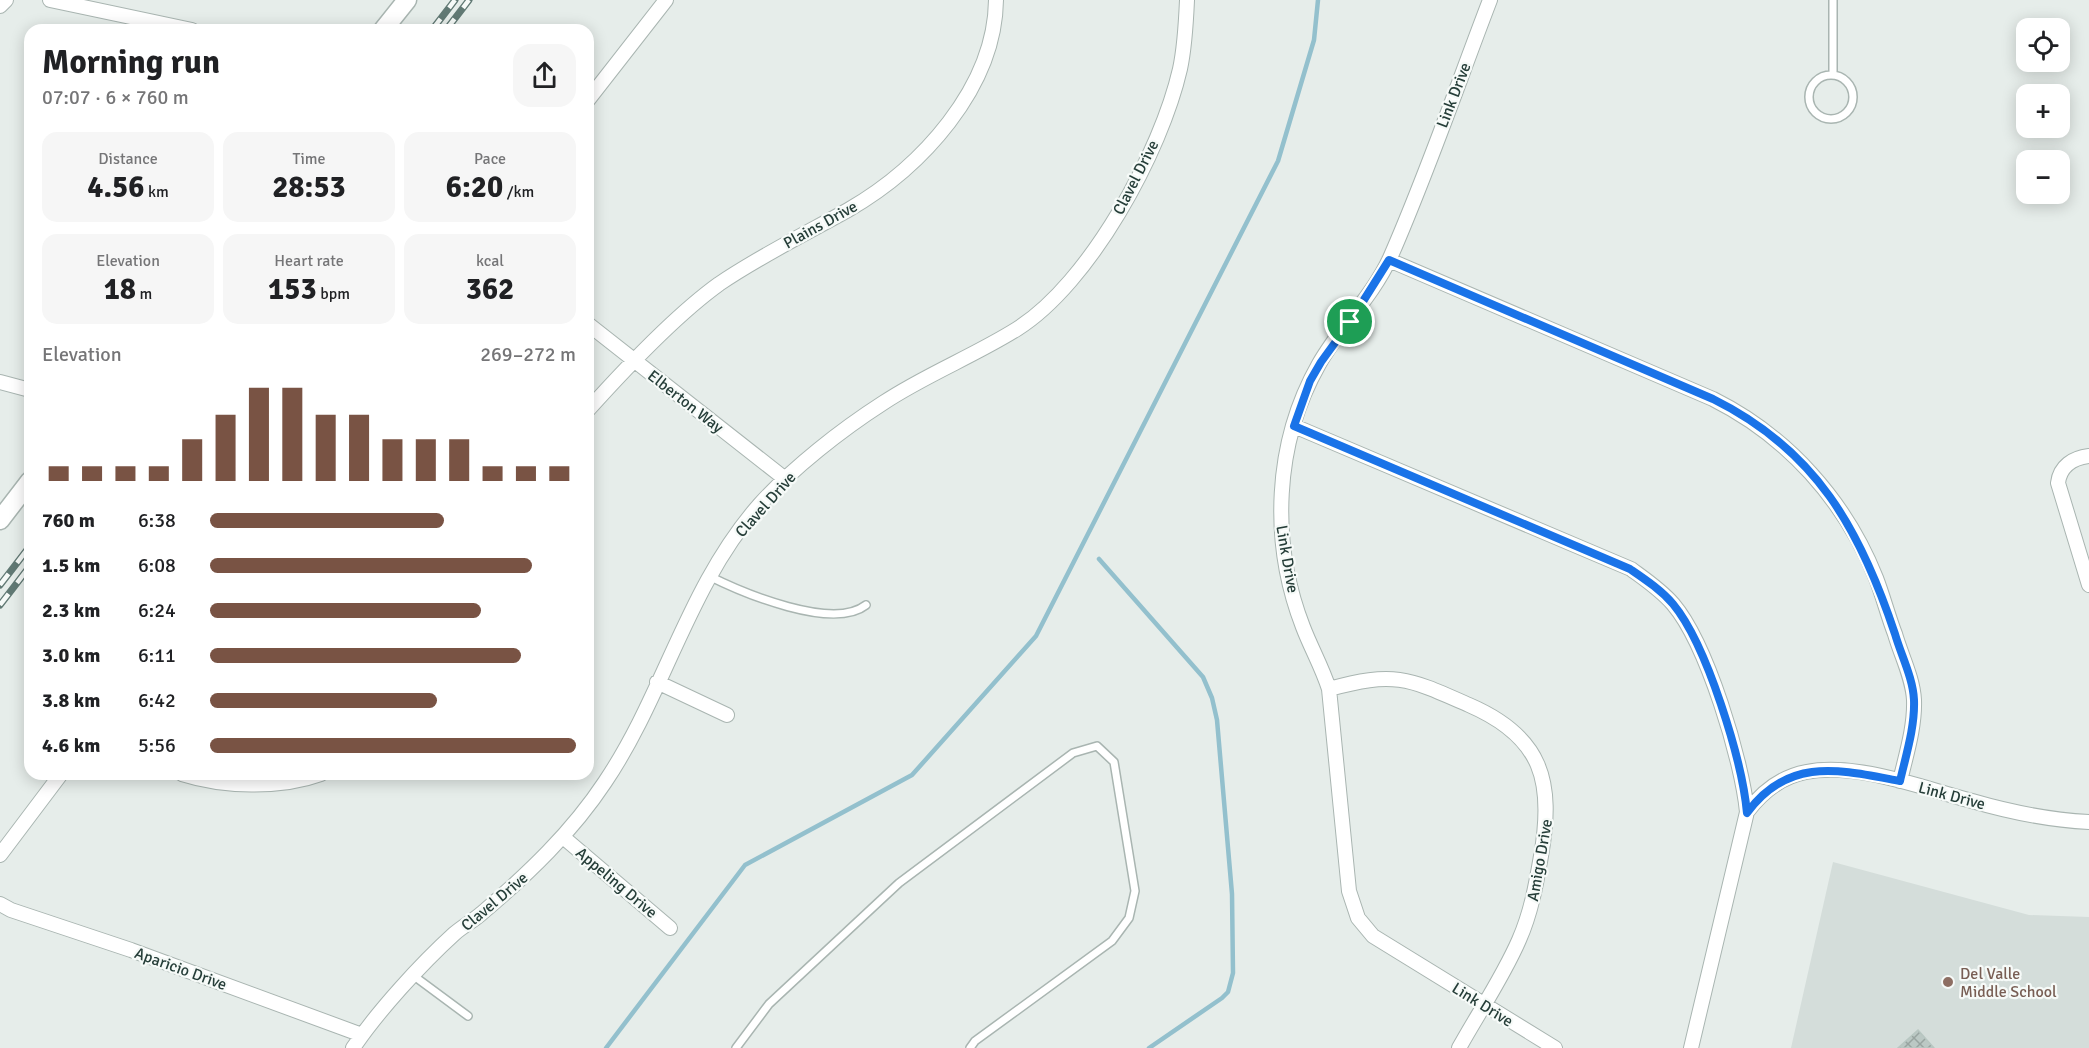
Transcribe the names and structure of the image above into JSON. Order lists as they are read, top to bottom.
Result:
{
  "streets": {
    "street": [
      "Link Drive",
      "Clavel Drive",
      "Plains Drive",
      "Elberton Way",
      "Amigo Drive",
      "Appeling Drive",
      "Aparicio Drive"
    ]
  },
  "crossings": [
    ["Link Drive", "Amigo Drive"],
    ["Clavel Drive", "Elberton Way"],
    ["Clavel Drive", "Appeling Drive"],
    ["Clavel Drive", "Aparicio Drive"],
    ["Plains Drive", "Elberton Way"]
  ],
  "places": ["Del Valle Middle School"],
  "page": {
    "map_buttons": ["+", "−"],
    "heading": ["Morning run", "07:07 · 6 × 760 m"],
    "stats": [
      ["Distance", "4.56 km"],
      ["Time", "28:53"],
      ["Pace", "6:20 /km"],
      ["Elevation", "18 m"],
      ["Heart rate", "153 bpm"],
      ["kcal", "362"]
    ],
    "chart": ["Elevation", "269–272 m"],
    "list": [
      {
        "name": "760 m",
        "note": "6:38"
      },
      {
        "name": "1.5 km",
        "note": "6:08"
      },
      {
        "name": "2.3 km",
        "note": "6:24"
      },
      {
        "name": "3.0 km",
        "note": "6:11"
      },
      {
        "name": "3.8 km",
        "note": "6:42"
      },
      {
        "name": "4.6 km",
        "note": "5:56"
      }
    ]
  }
}
